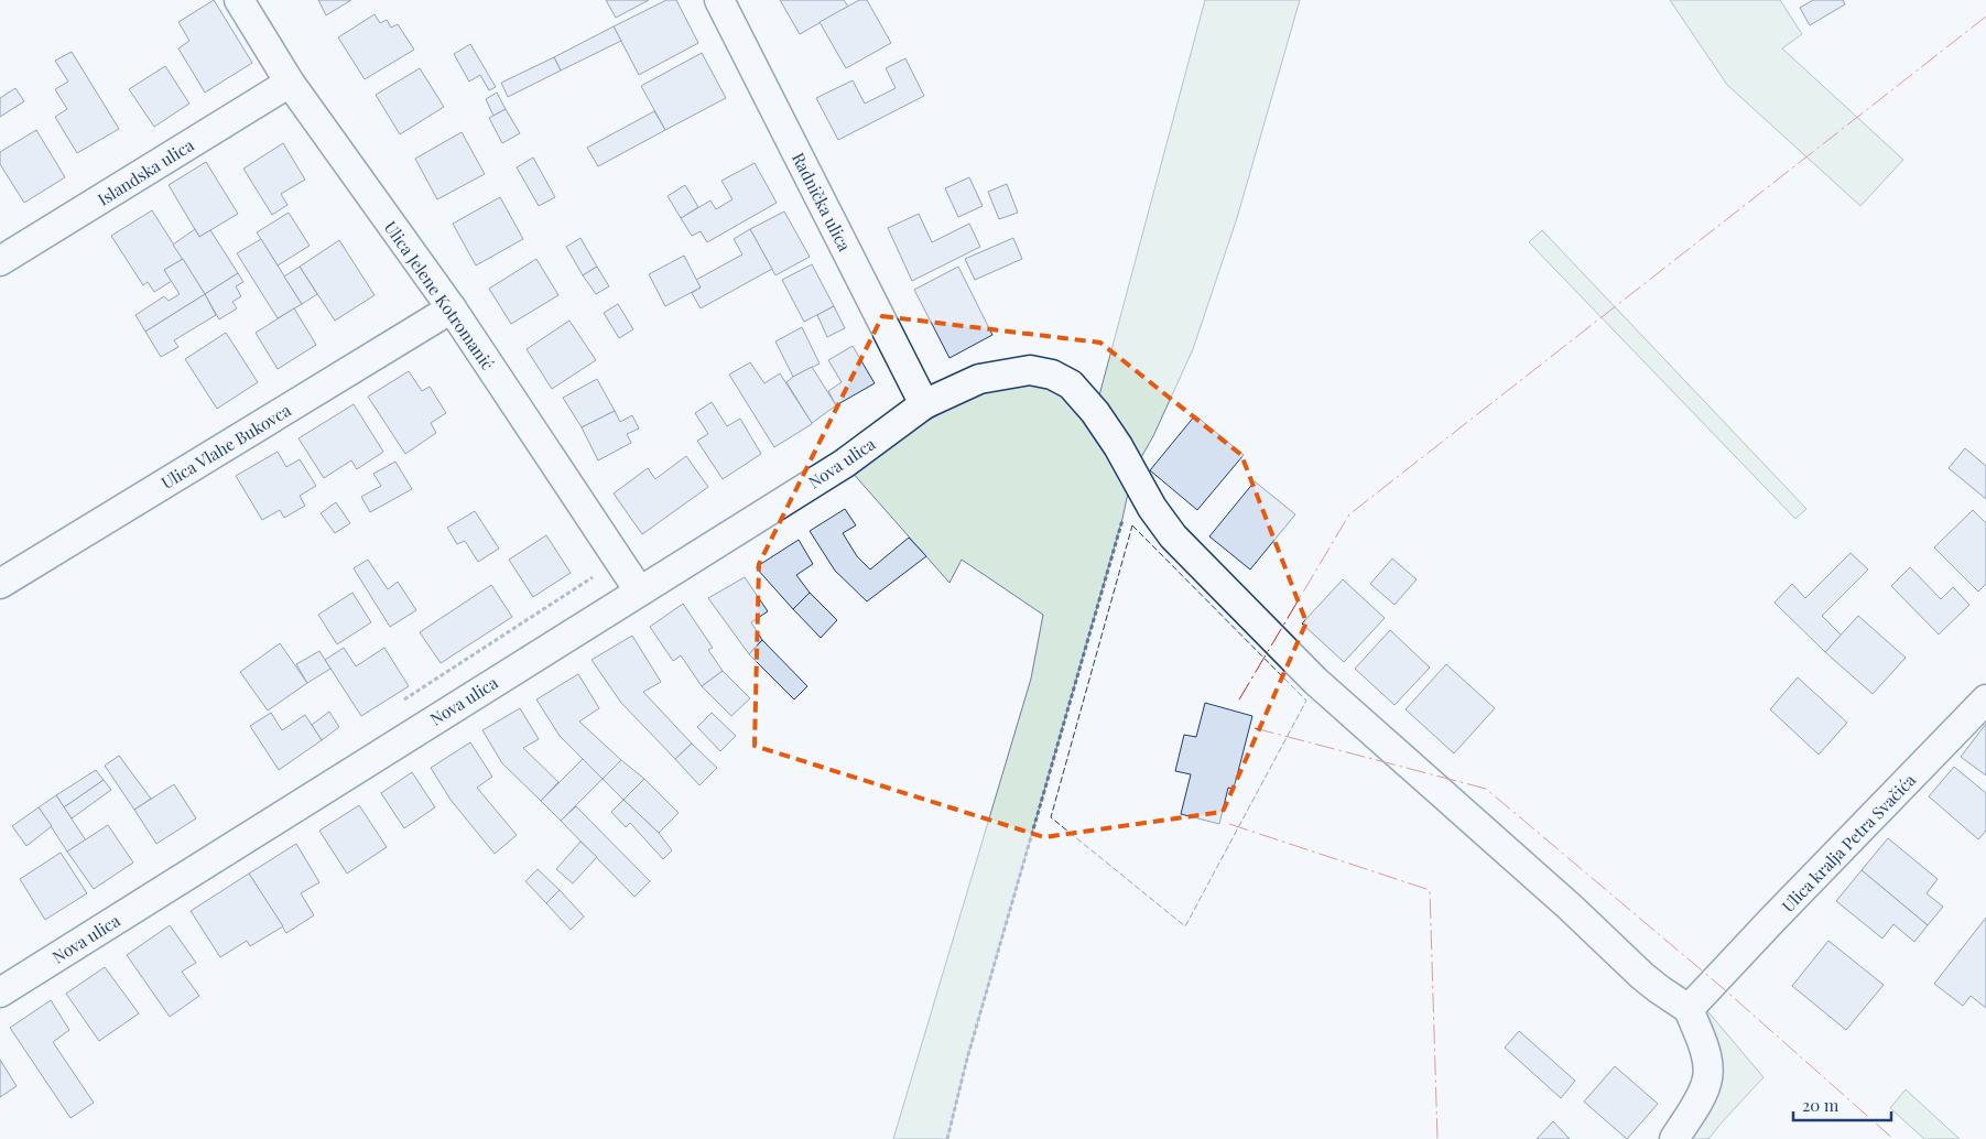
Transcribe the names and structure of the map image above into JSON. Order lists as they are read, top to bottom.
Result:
{
  "streets": {
    "street": [
      "Islandska ulica",
      "Radnička ulica",
      "Ulica Jelene Kotromanić",
      "Ulica Vlahe Bukovca",
      "Nova ulica",
      "Ulica kralja Petra Svačića"
    ]
  },
  "crossings": [
    ["Islandska ulica", "Ulica Jelene Kotromanić"],
    ["Radnička ulica", "Nova ulica"],
    ["Ulica Jelene Kotromanić", "Ulica Vlahe Bukovca"],
    ["Ulica Jelene Kotromanić", "Nova ulica"],
    ["Nova ulica", "Ulica kralja Petra Svačića"]
  ],
  "scale_bar": "20 m"
}
